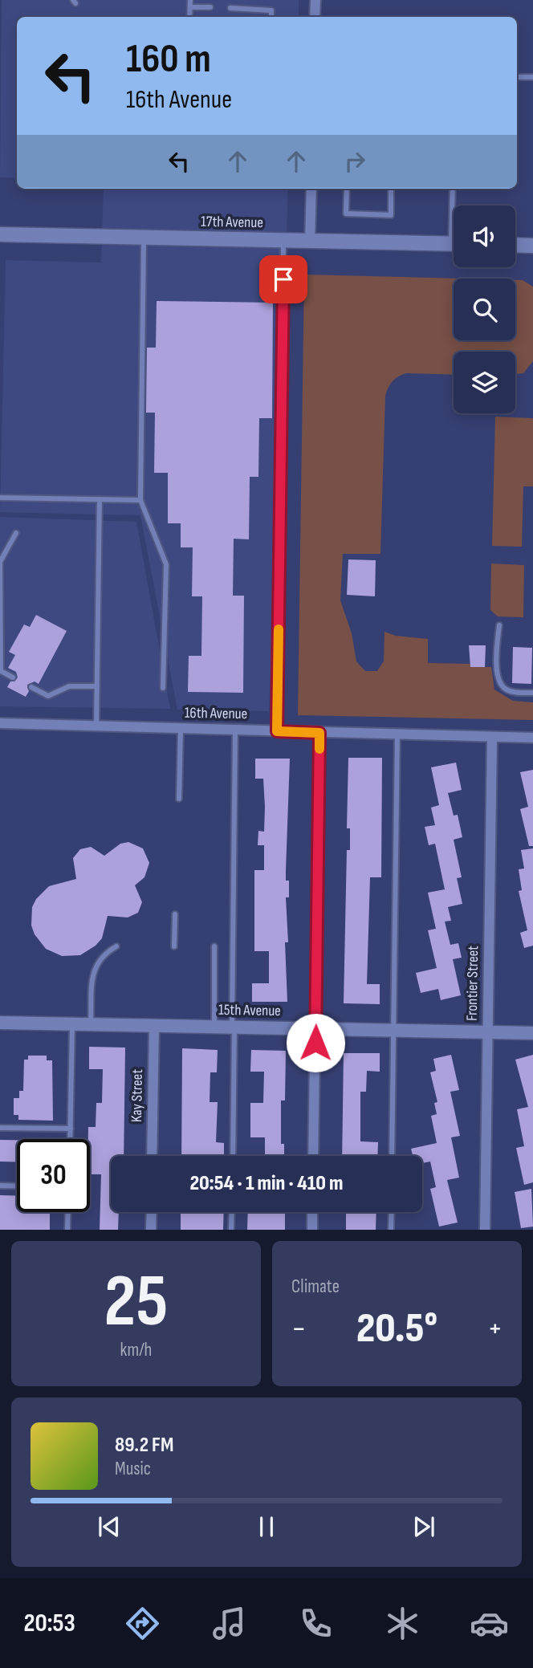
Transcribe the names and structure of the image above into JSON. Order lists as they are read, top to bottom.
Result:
{
  "streets": {
    "main road": ["17th Avenue"],
    "street": [
      "16th Avenue",
      "Frontier Street",
      "15th Avenue",
      "Kay Street"
    ]
  },
  "crossings": [
    ["16th Avenue", "Frontier Street"],
    ["Frontier Street", "15th Avenue"],
    ["15th Avenue", "Kay Street"]
  ],
  "page": {
    "turn": ["160 m", "16th Avenue"],
    "limit": "30",
    "trip": "20:54 · 1 min · 410 m",
    "tile": [
      ["25", "km/h"],
      "Climate"
    ],
    "heat": ["−", "20.5°", "+"],
    "song": ["89.2 FM", "Music"],
    "tabs": "20:53"
  }
}
